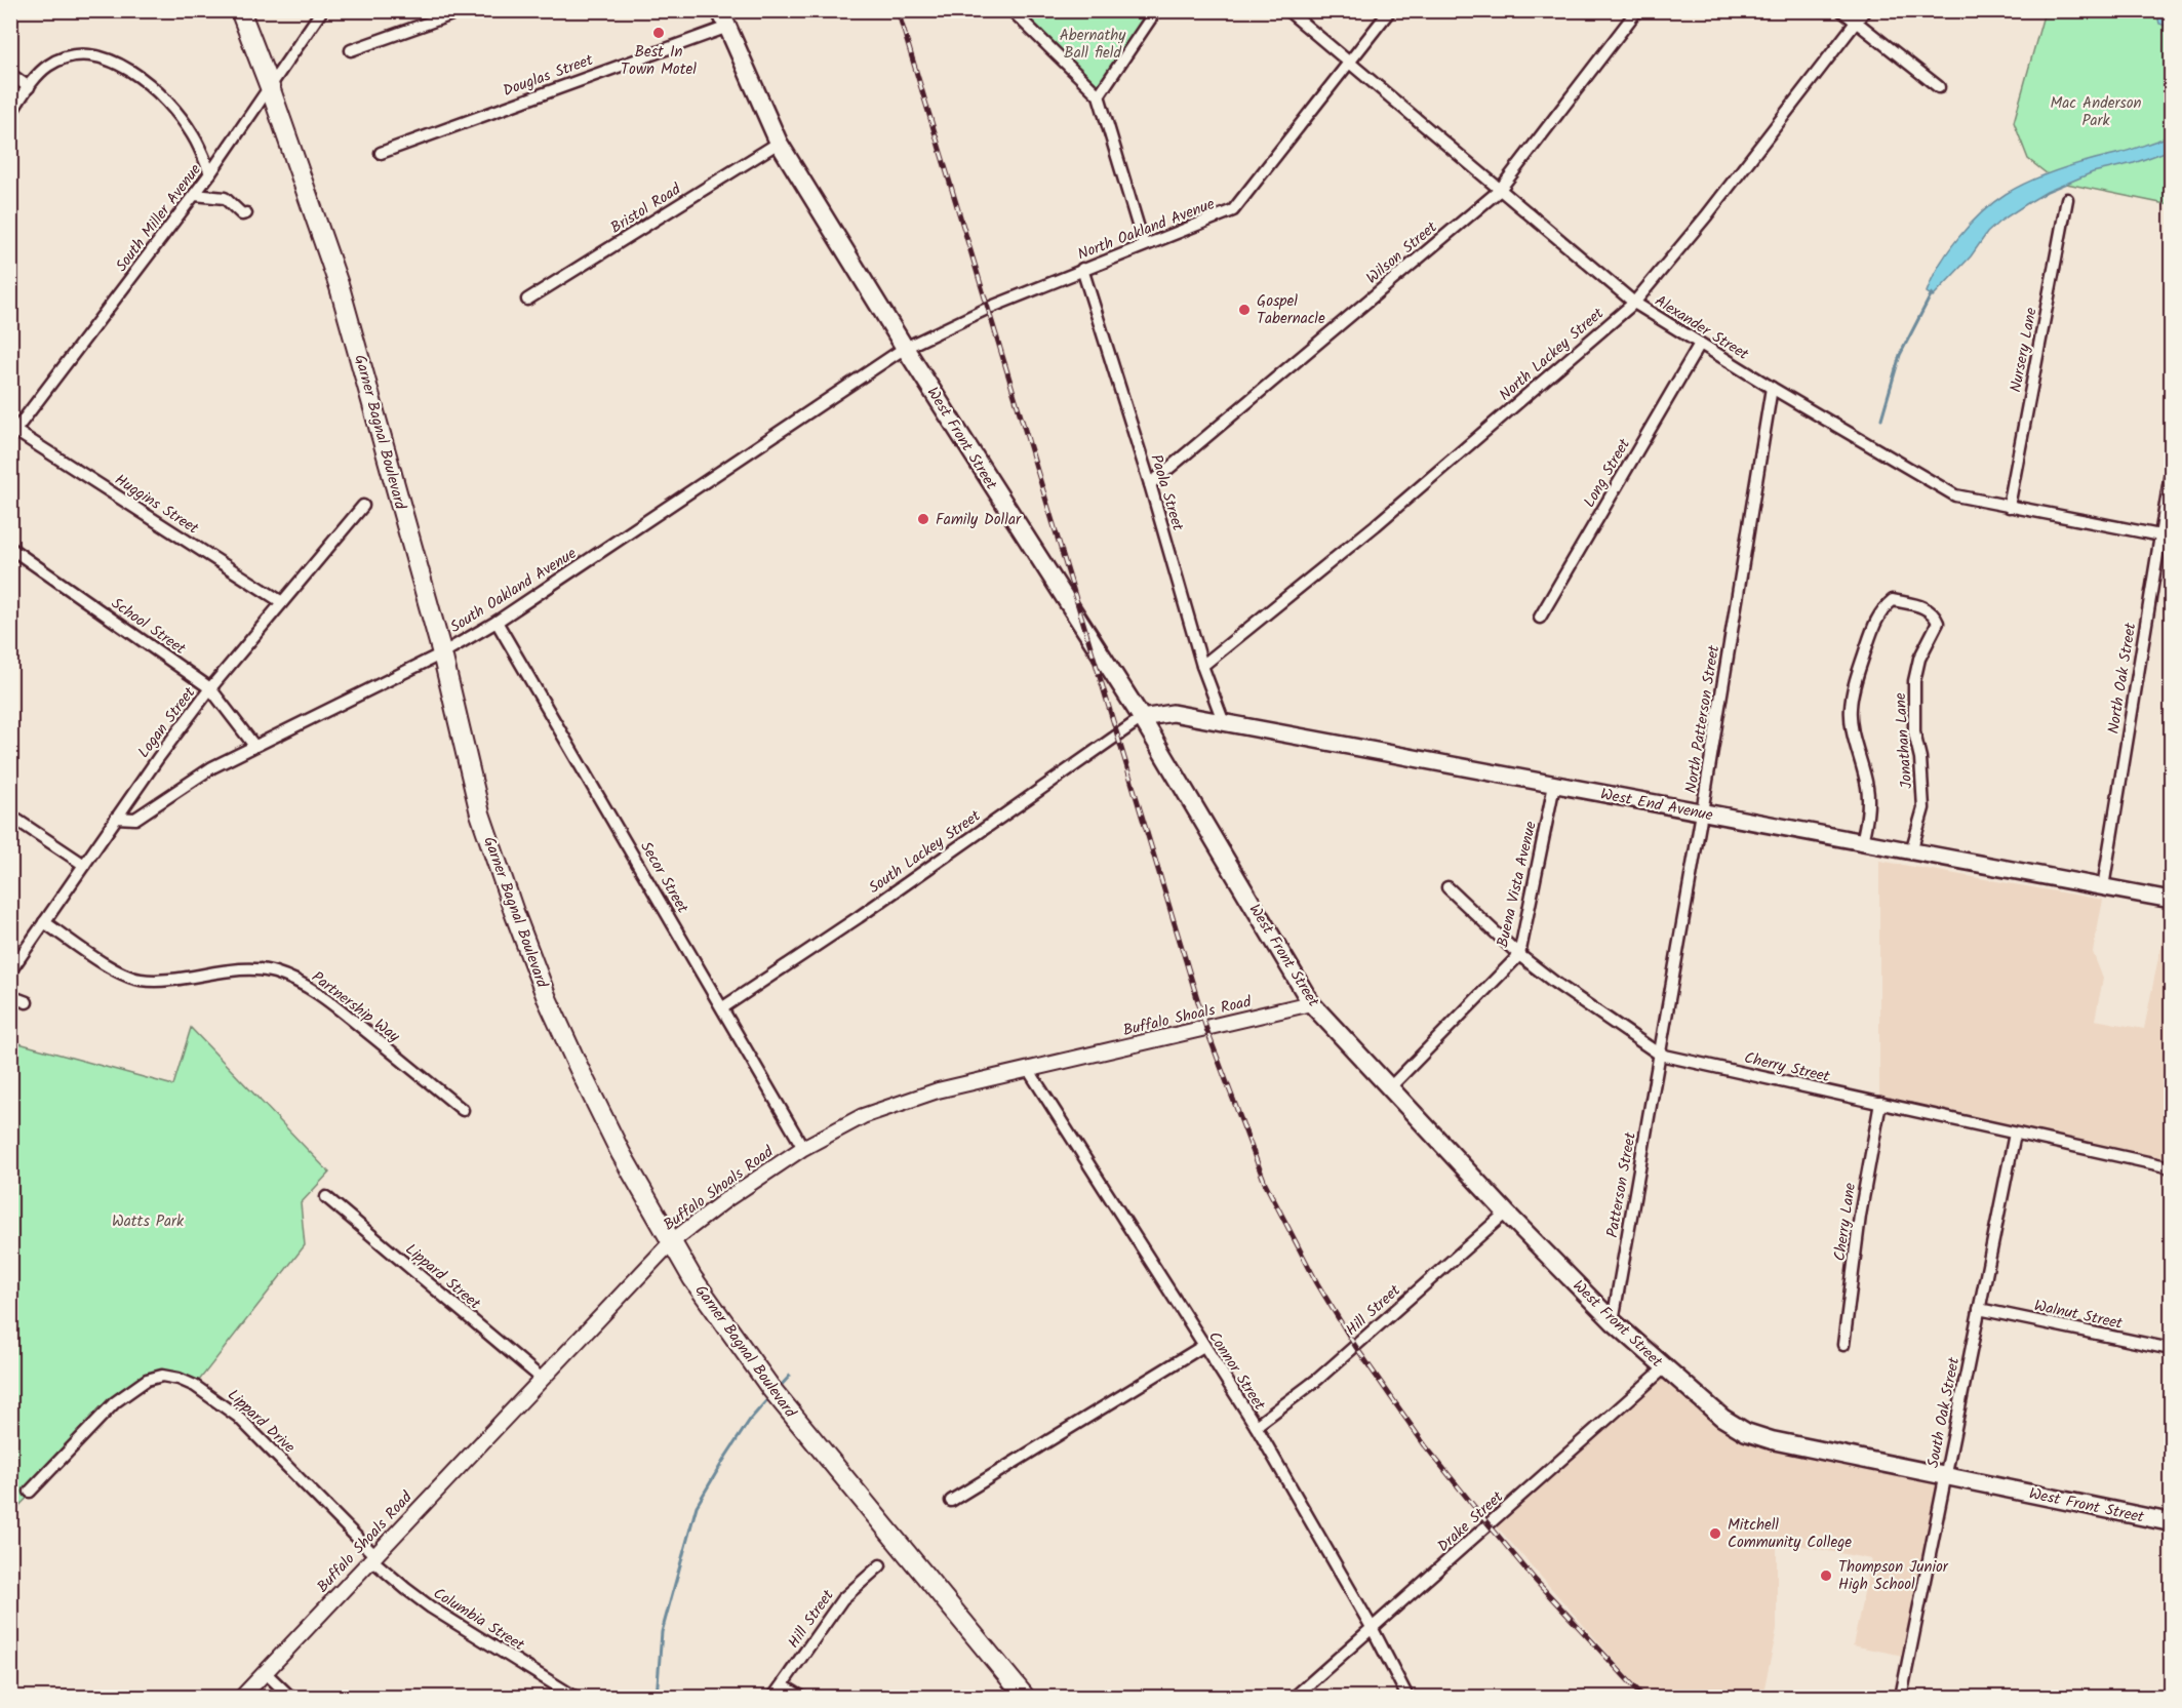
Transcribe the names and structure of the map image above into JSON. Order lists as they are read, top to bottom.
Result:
{
  "streets": {
    "highway": ["Garner Bagnal Boulevard"],
    "main road": ["West Front Street", "West End Avenue"],
    "street": [
      "Douglas Street",
      "Bristol Road",
      "South Miller Avenue",
      "North Oakland Avenue",
      "Wilson Street",
      "Alexander Street",
      "Nursery Lane",
      "North Lackey Street",
      "Long Street",
      "Paola Street",
      "Huggins Street",
      "South Oakland Avenue",
      "School Street",
      "North Oak Street",
      "North Patterson Street",
      "Logan Street",
      "Jonathan Lane",
      "South Lackey Street",
      "Secor Street",
      "Buena Vista Avenue",
      "Partnership Way",
      "Buffalo Shoals Road",
      "Cherry Street",
      "Patterson Street",
      "Cherry Lane",
      "Lippard Street",
      "Hill Street",
      "Walnut Street",
      "Connor Street",
      "South Oak Street",
      "Lippard Drive",
      "Drake Street",
      "Columbia Street"
    ]
  },
  "crossings": [
    ["Douglas Street", "West Front Street"],
    ["Bristol Road", "West Front Street"],
    ["South Miller Avenue", "Garner Bagnal Boulevard"],
    ["South Miller Avenue", "Huggins Street"],
    ["North Oakland Avenue", "Alexander Street"],
    ["North Oakland Avenue", "West Front Street"],
    ["North Oakland Avenue", "Paola Street"],
    ["North Oakland Avenue", "South Oakland Avenue"],
    ["Wilson Street", "Alexander Street"],
    ["Wilson Street", "Paola Street"],
    ["Alexander Street", "Nursery Lane"],
    ["Alexander Street", "North Lackey Street"],
    ["Alexander Street", "Long Street"],
    ["Alexander Street", "North Oak Street"],
    ["Alexander Street", "North Patterson Street"],
    ["North Lackey Street", "Paola Street"],
    ["Garner Bagnal Boulevard", "South Oakland Avenue"],
    ["Garner Bagnal Boulevard", "Buffalo Shoals Road"],
    ["West Front Street", "South Oakland Avenue"],
    ["West Front Street", "West End Avenue"],
    ["West Front Street", "South Lackey Street"],
    ["West Front Street", "Buena Vista Avenue"],
    ["West Front Street", "Buffalo Shoals Road"],
    ["West Front Street", "Patterson Street"],
    ["West Front Street", "Hill Street"],
    ["West Front Street", "South Oak Street"],
    ["West Front Street", "Drake Street"],
    ["Paola Street", "West End Avenue"],
    ["Huggins Street", "Logan Street"],
    ["South Oakland Avenue", "School Street"],
    ["South Oakland Avenue", "Logan Street"],
    ["South Oakland Avenue", "Secor Street"],
    ["School Street", "Logan Street"],
    ["North Oak Street", "West End Avenue"],
    ["North Patterson Street", "West End Avenue"],
    ["North Patterson Street", "Cherry Street"],
    ["North Patterson Street", "Patterson Street"],
    ["Logan Street", "Partnership Way"],
    ["Jonathan Lane", "West End Avenue"],
    ["West End Avenue", "South Lackey Street"],
    ["West End Avenue", "Buena Vista Avenue"],
    ["South Lackey Street", "Secor Street"],
    ["Secor Street", "Buffalo Shoals Road"],
    ["Buena Vista Avenue", "Cherry Street"],
    ["Buffalo Shoals Road", "Lippard Street"],
    ["Buffalo Shoals Road", "Connor Street"],
    ["Buffalo Shoals Road", "Lippard Drive"],
    ["Buffalo Shoals Road", "Columbia Street"],
    ["Cherry Street", "Patterson Street"],
    ["Cherry Street", "Cherry Lane"],
    ["Cherry Street", "South Oak Street"],
    ["Hill Street", "Connor Street"],
    ["Walnut Street", "South Oak Street"],
    ["Connor Street", "Drake Street"],
    ["Lippard Drive", "Columbia Street"]
  ],
  "parks": ["Abernathy Ball field", "Mac Anderson Park", "Watts Park"],
  "places": [
    "Best In Town Motel",
    "Gospel Tabernacle",
    "Family Dollar",
    "Mitchell Community College",
    "Thompson Junior High School"
  ]
}
